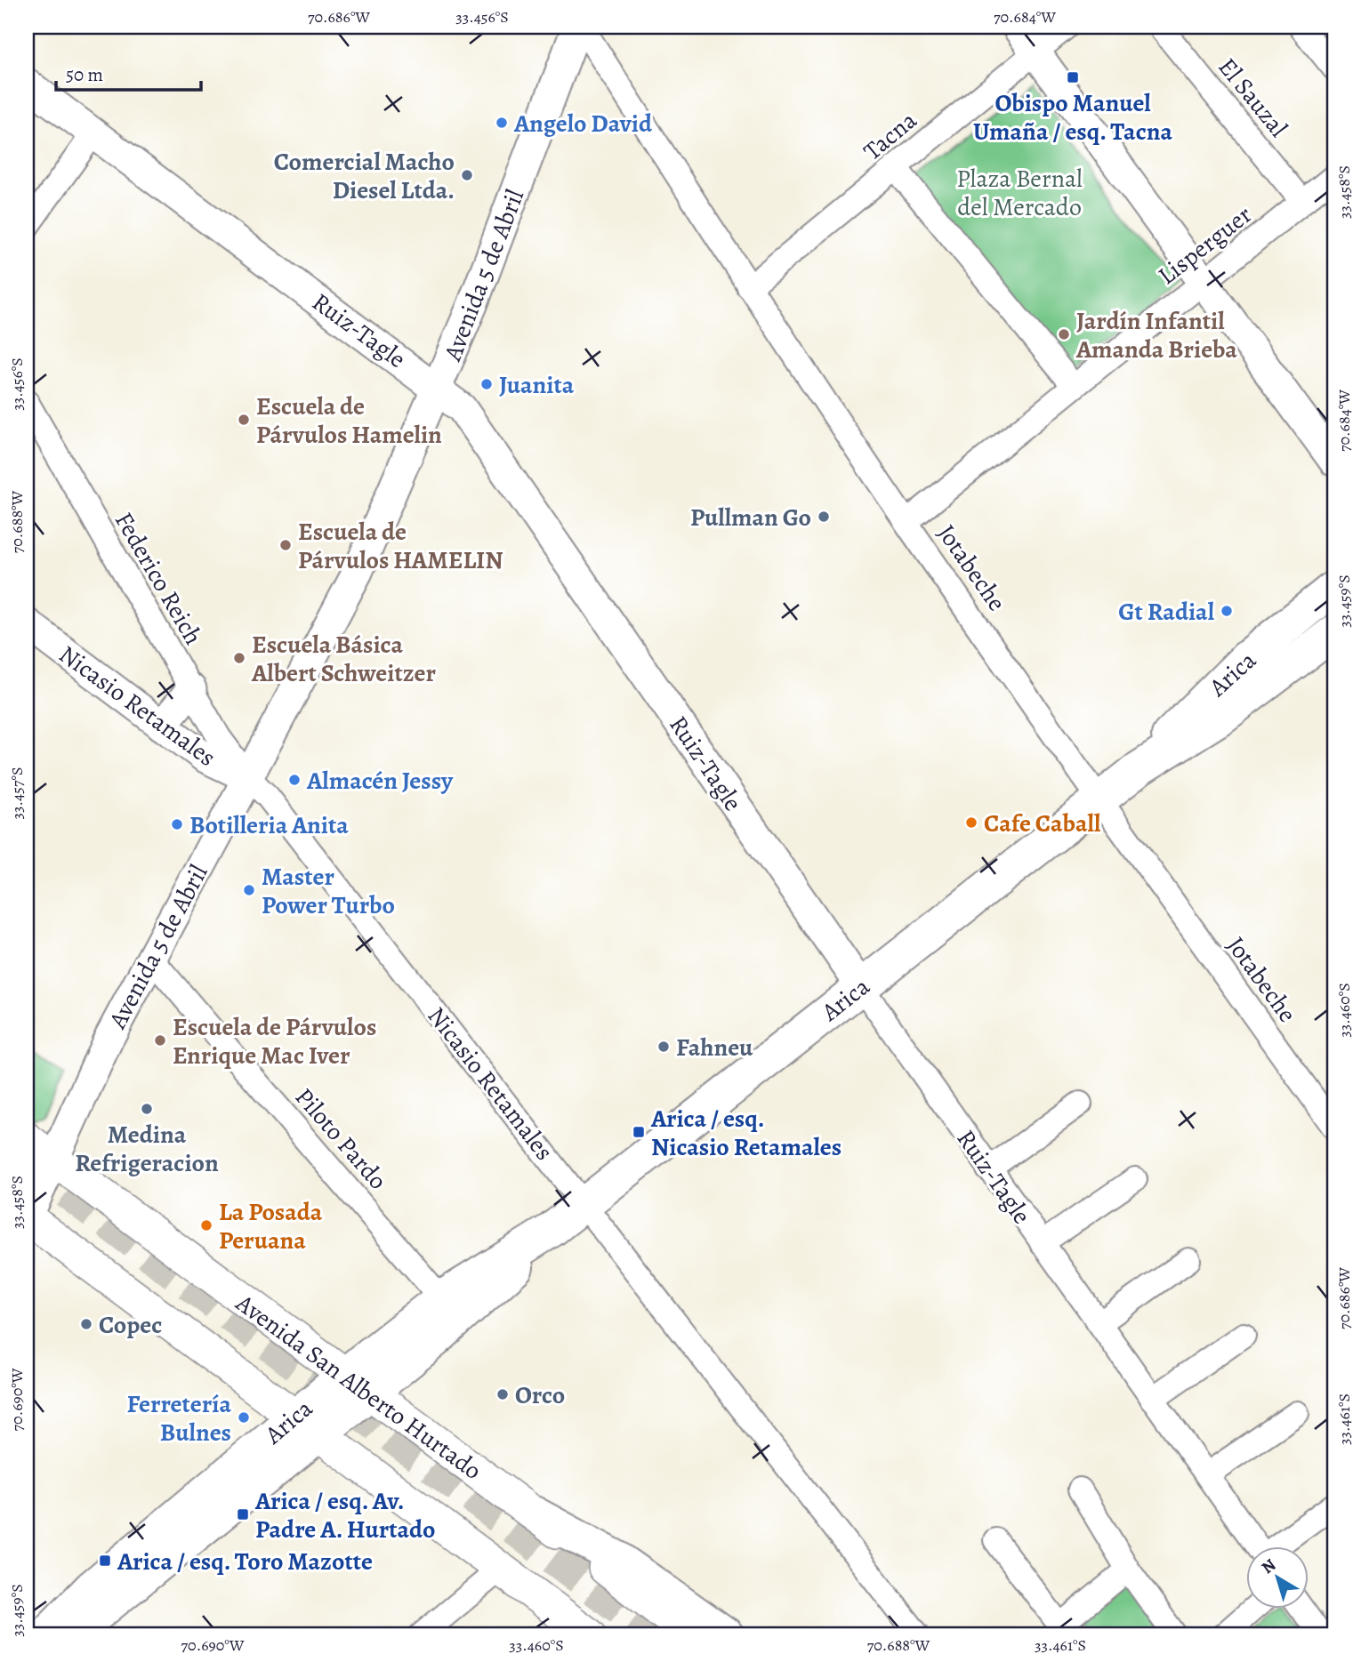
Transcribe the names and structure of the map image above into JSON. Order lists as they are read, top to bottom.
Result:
{
  "streets": {
    "main road": ["Arica", "Avenida San Alberto Hurtado"],
    "street": [
      "El Sauzal",
      "Tacna",
      "Lisperguer",
      "Avenida 5 de Abril",
      "Ruiz-Tagle",
      "Jotabeche",
      "Federico Reich",
      "Nicasio Retamales",
      "Piloto Pardo"
    ]
  },
  "crossings": [
    ["El Sauzal", "Lisperguer"],
    ["Tacna", "Jotabeche"],
    ["Lisperguer", "Jotabeche"],
    ["Avenida 5 de Abril", "Ruiz-Tagle"],
    ["Avenida 5 de Abril", "Jotabeche"],
    ["Avenida 5 de Abril", "Federico Reich"],
    ["Avenida 5 de Abril", "Nicasio Retamales"],
    ["Avenida 5 de Abril", "Piloto Pardo"],
    ["Avenida 5 de Abril", "Avenida San Alberto Hurtado"],
    ["Ruiz-Tagle", "Arica"],
    ["Jotabeche", "Arica"],
    ["Federico Reich", "Nicasio Retamales"],
    ["Arica", "Nicasio Retamales"],
    ["Arica", "Piloto Pardo"],
    ["Arica", "Avenida San Alberto Hurtado"]
  ],
  "parks": ["Plaza Bernal del Mercado"],
  "places": {
    "transit": [
      "Obispo Manuel Umaña / esq. Tacna",
      "Arica / esq. Nicasio Retamales",
      "Arica / esq. Av. Padre A. Hurtado",
      "Arica / esq. Toro Mazotte"
    ],
    "other": [
      "Angelo David",
      "Comercial Macho Diesel Ltda.",
      "Jardín Infantil Amanda Brieba",
      "Juanita",
      "Escuela de Párvulos Hamelin",
      "Pullman Go",
      "Escuela de Párvulos HAMELIN",
      "Gt Radial",
      "Escuela Básica Albert Schweitzer",
      "Almacén Jessy",
      "Cafe Caball",
      "Botilleria Anita",
      "Master Power Turbo",
      "Escuela de Párvulos Enrique Mac Iver",
      "Fahneu",
      "Medina Refrigeracion",
      "La Posada Peruana",
      "Copec",
      "Orco",
      "Ferretería Bulnes"
    ]
  },
  "scale_bar": "50 m",
  "north": "top left",
  "coordinates": [
    "70.686°W",
    "33.456°S",
    "70.684°W",
    "33.458°S",
    "70.688°W",
    "33.459°S",
    "33.457°S",
    "33.460°S",
    "70.690°W",
    "33.461°S"
  ]
}
